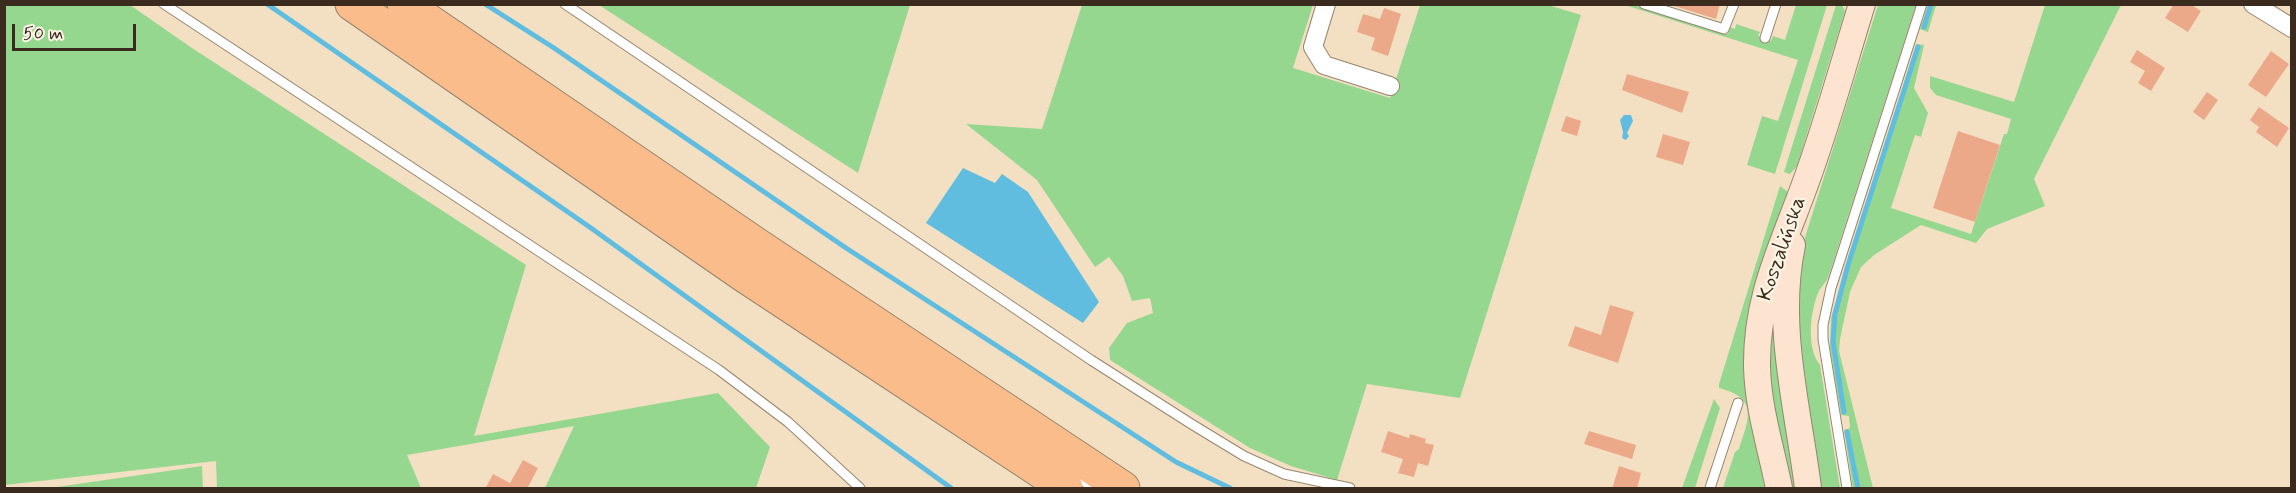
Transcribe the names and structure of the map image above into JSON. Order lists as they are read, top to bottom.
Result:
{
  "streets": {
    "main road": ["Koszalińska"]
  },
  "scale_bar": "50 m"
}
